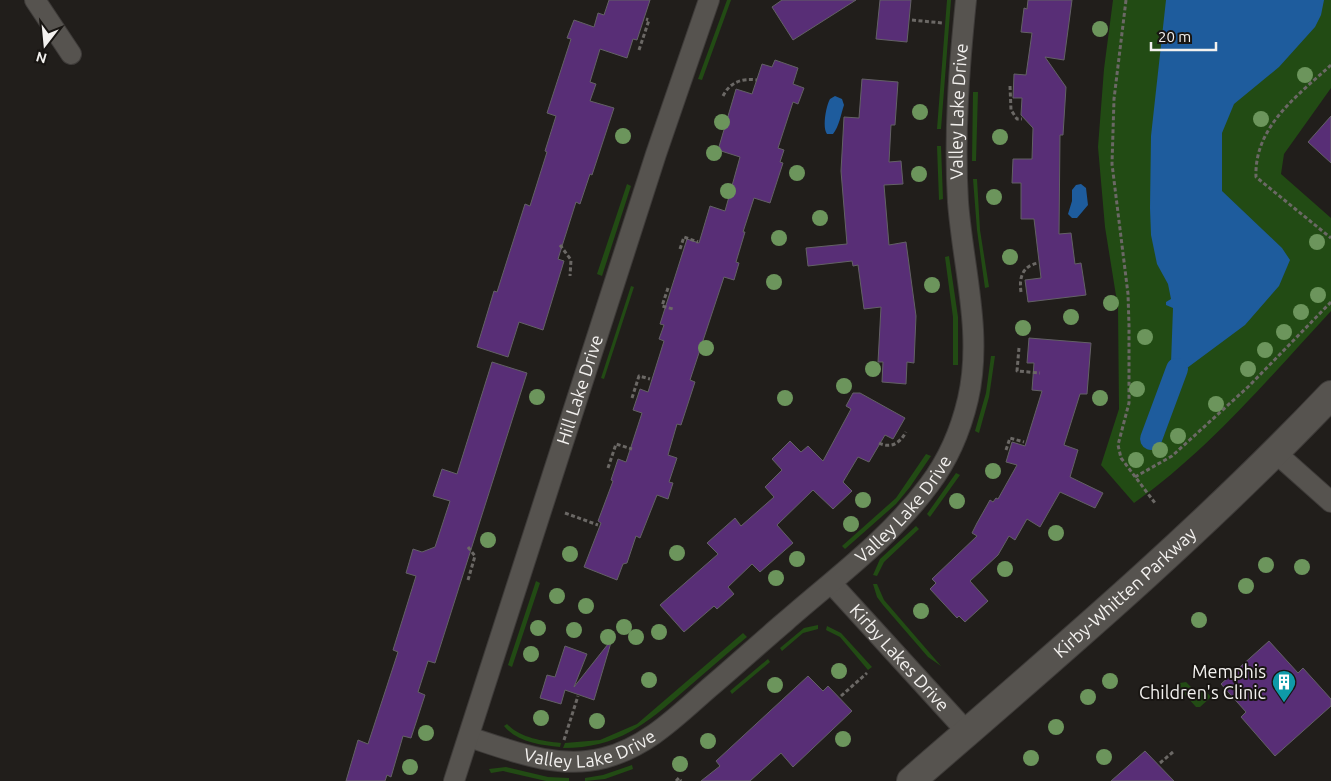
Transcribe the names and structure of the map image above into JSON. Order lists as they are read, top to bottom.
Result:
{
  "streets": {
    "main road": ["Kirby-Whitten Parkway"],
    "street": ["Valley Lake Drive", "Hill Lake Drive", "Kirby Lakes Drive"]
  },
  "crossings": [
    ["Valley Lake Drive", "Hill Lake Drive"],
    ["Valley Lake Drive", "Kirby Lakes Drive"],
    ["Kirby-Whitten Parkway", "Kirby Lakes Drive"]
  ],
  "places": {
    "building": ["Memphis Children's Clinic"]
  },
  "scale_bar": "20 m",
  "north": "bottom"
}
